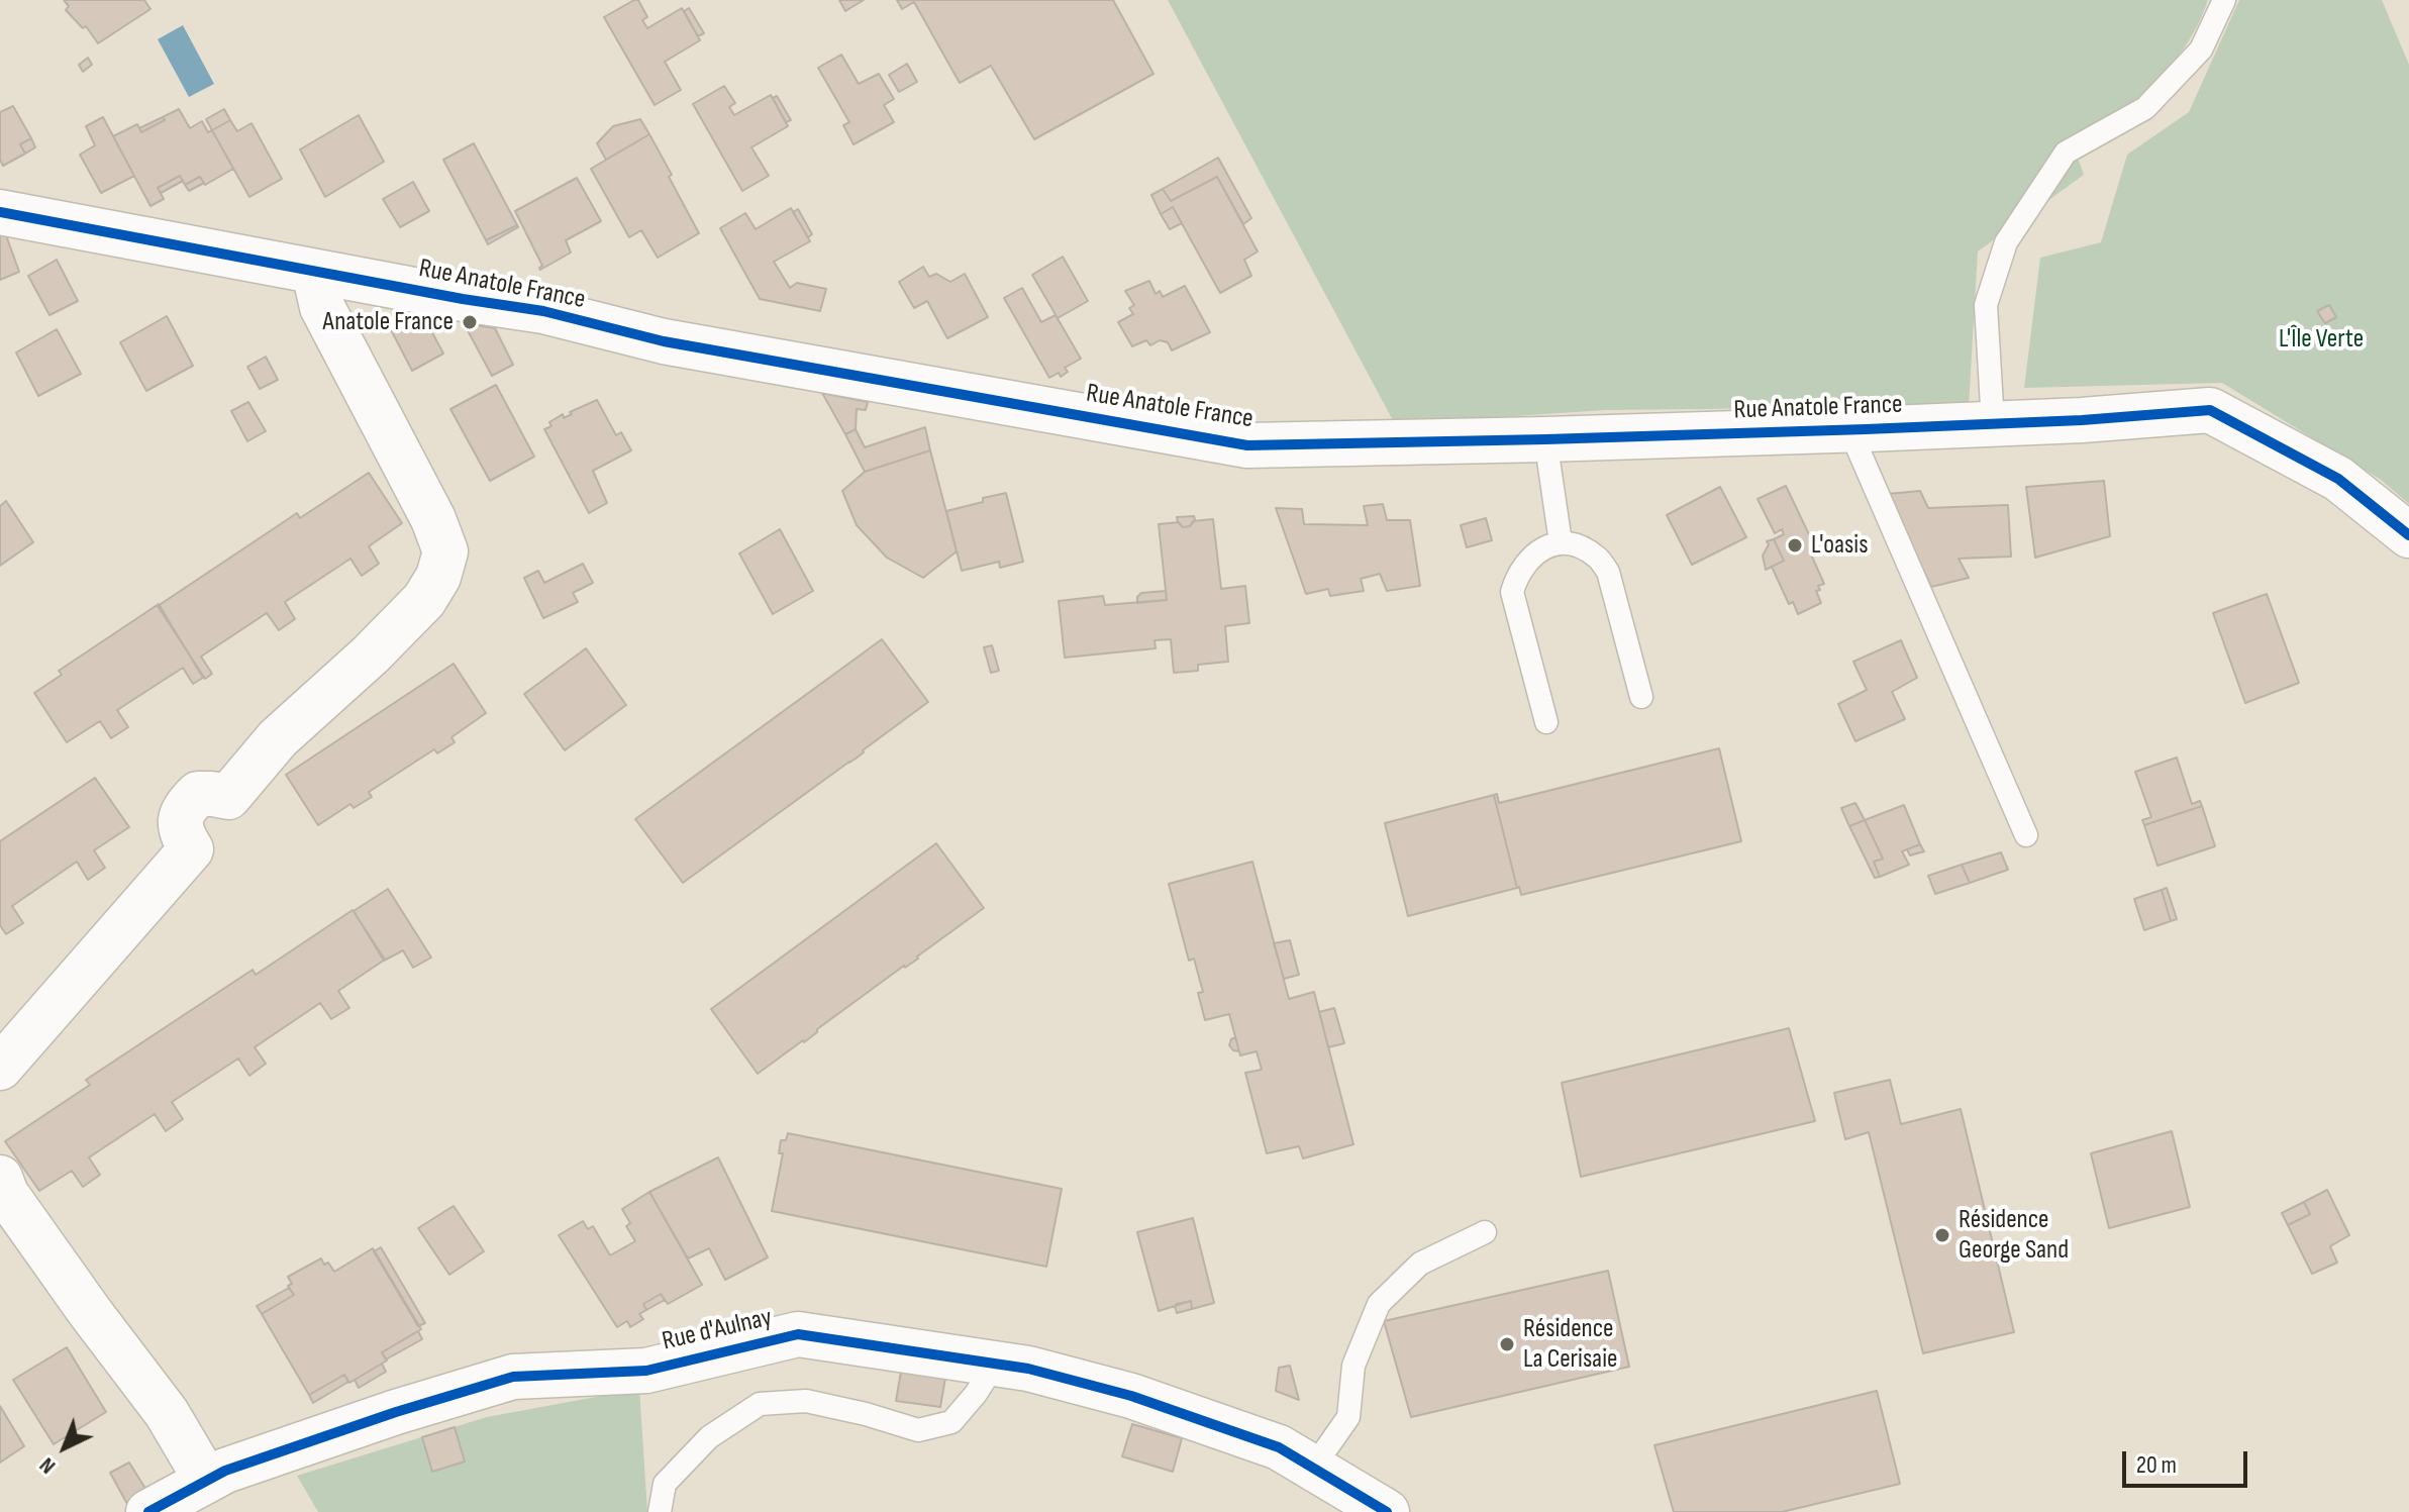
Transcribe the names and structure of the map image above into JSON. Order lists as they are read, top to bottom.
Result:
{
  "streets": {
    "street": ["Rue Anatole France", "Rue d'Aulnay"]
  },
  "parks": ["L'Île Verte"],
  "places": [
    "Anatole France",
    "L'oasis",
    "Résidence George Sand",
    "Résidence La Cerisaie"
  ],
  "scale_bar": "20 m",
  "north": "bottom left"
}
